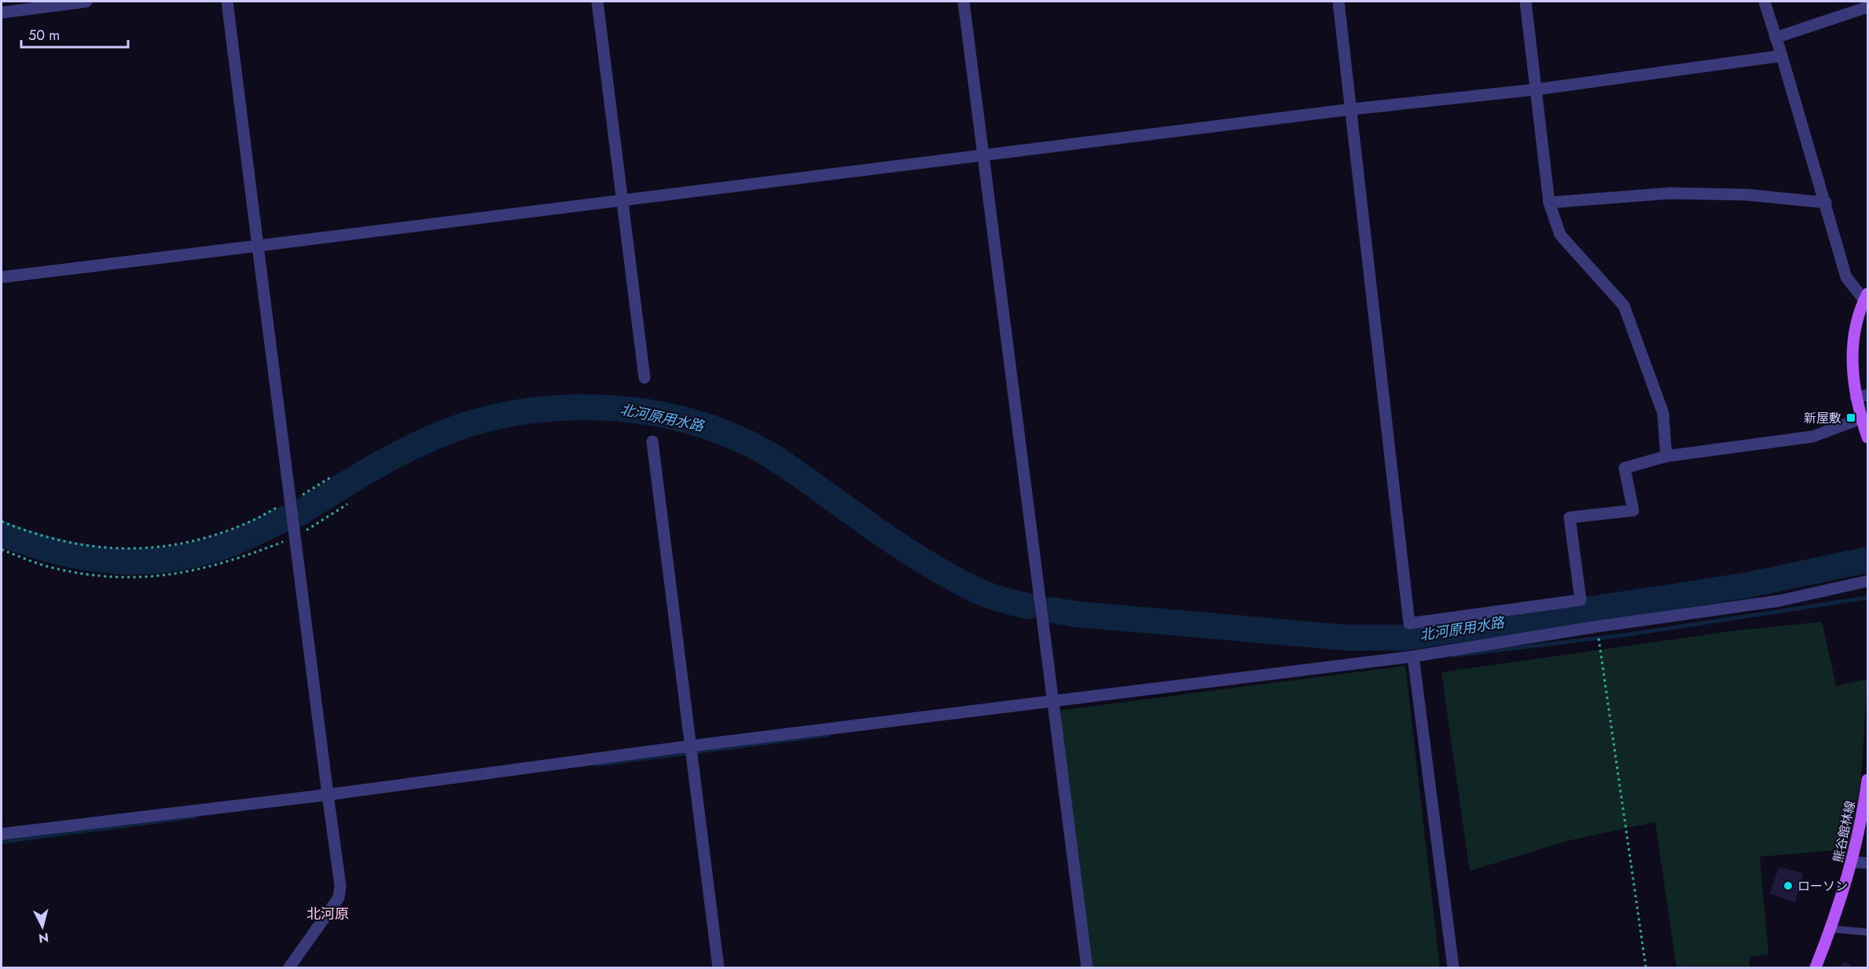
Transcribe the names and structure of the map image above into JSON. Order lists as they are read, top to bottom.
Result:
{
  "streets": {
    "main road": ["熊谷館林線"]
  },
  "districts": ["北河原"],
  "water": ["北河原用水路"],
  "places": {
    "transit": ["新屋敷"],
    "other": ["ローソン"]
  },
  "scale_bar": "50 m",
  "north": "bottom"
}
